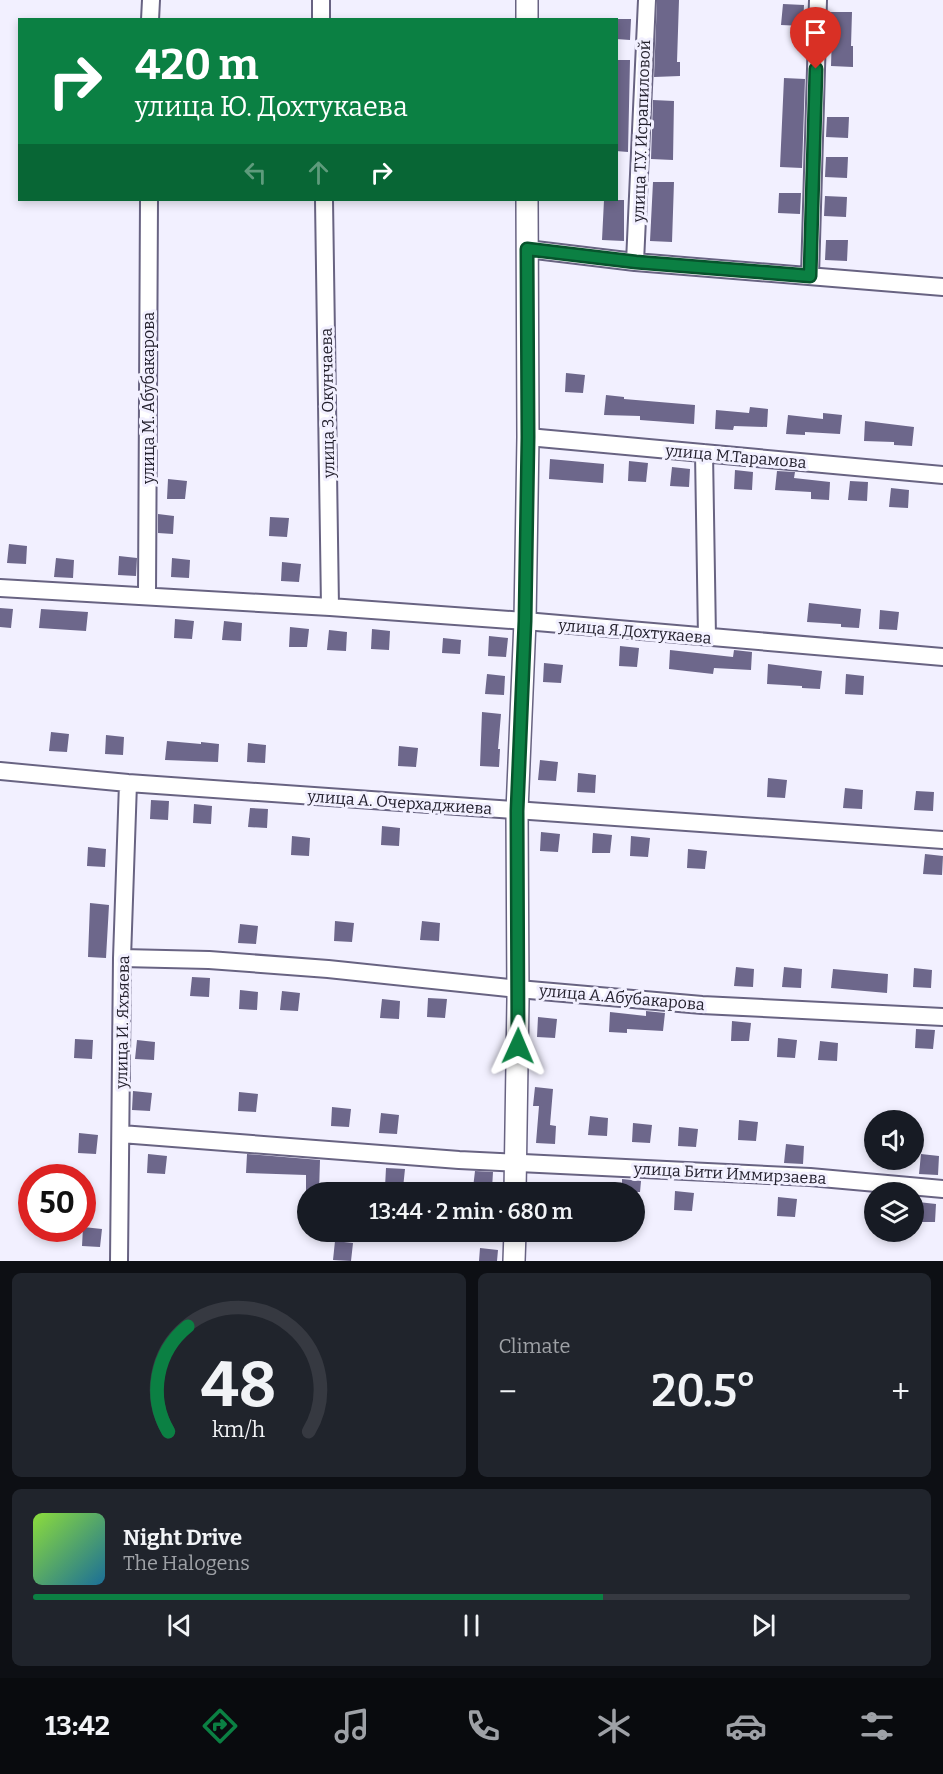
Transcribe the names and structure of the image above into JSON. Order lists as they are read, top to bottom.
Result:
{
  "streets": {
    "street": [
      "улица Т.У. Исрапиловой",
      "улица М. Абубакарова",
      "улица З. Окунчаева",
      "улица М.Тарамова",
      "улица Я.Дохтукаева",
      "улица А. Очерхаджиева",
      "улица А.Абубакарова",
      "улица И. Яхъяева",
      "улица Бити Иммирзаева"
    ]
  },
  "crossings": [
    ["улица М. Абубакарова", "улица Я.Дохтукаева"],
    ["улица З. Окунчаева", "улица Я.Дохтукаева"],
    ["улица А. Очерхаджиева", "улица И. Яхъяева"],
    ["улица А.Абубакарова", "улица И. Яхъяева"],
    ["улица И. Яхъяева", "улица Бити Иммирзаева"]
  ],
  "page": {
    "turn": ["420 m", "улица Ю. Дохтукаева"],
    "limit": "50",
    "trip": "13:44 · 2 min · 680 m",
    "tile": "Climate",
    "heat": ["−", "20.5°", "+"],
    "song": ["Night Drive", "The Halogens"],
    "tabs": "13:42",
    "gauge": ["48", "km/h"]
  }
}
